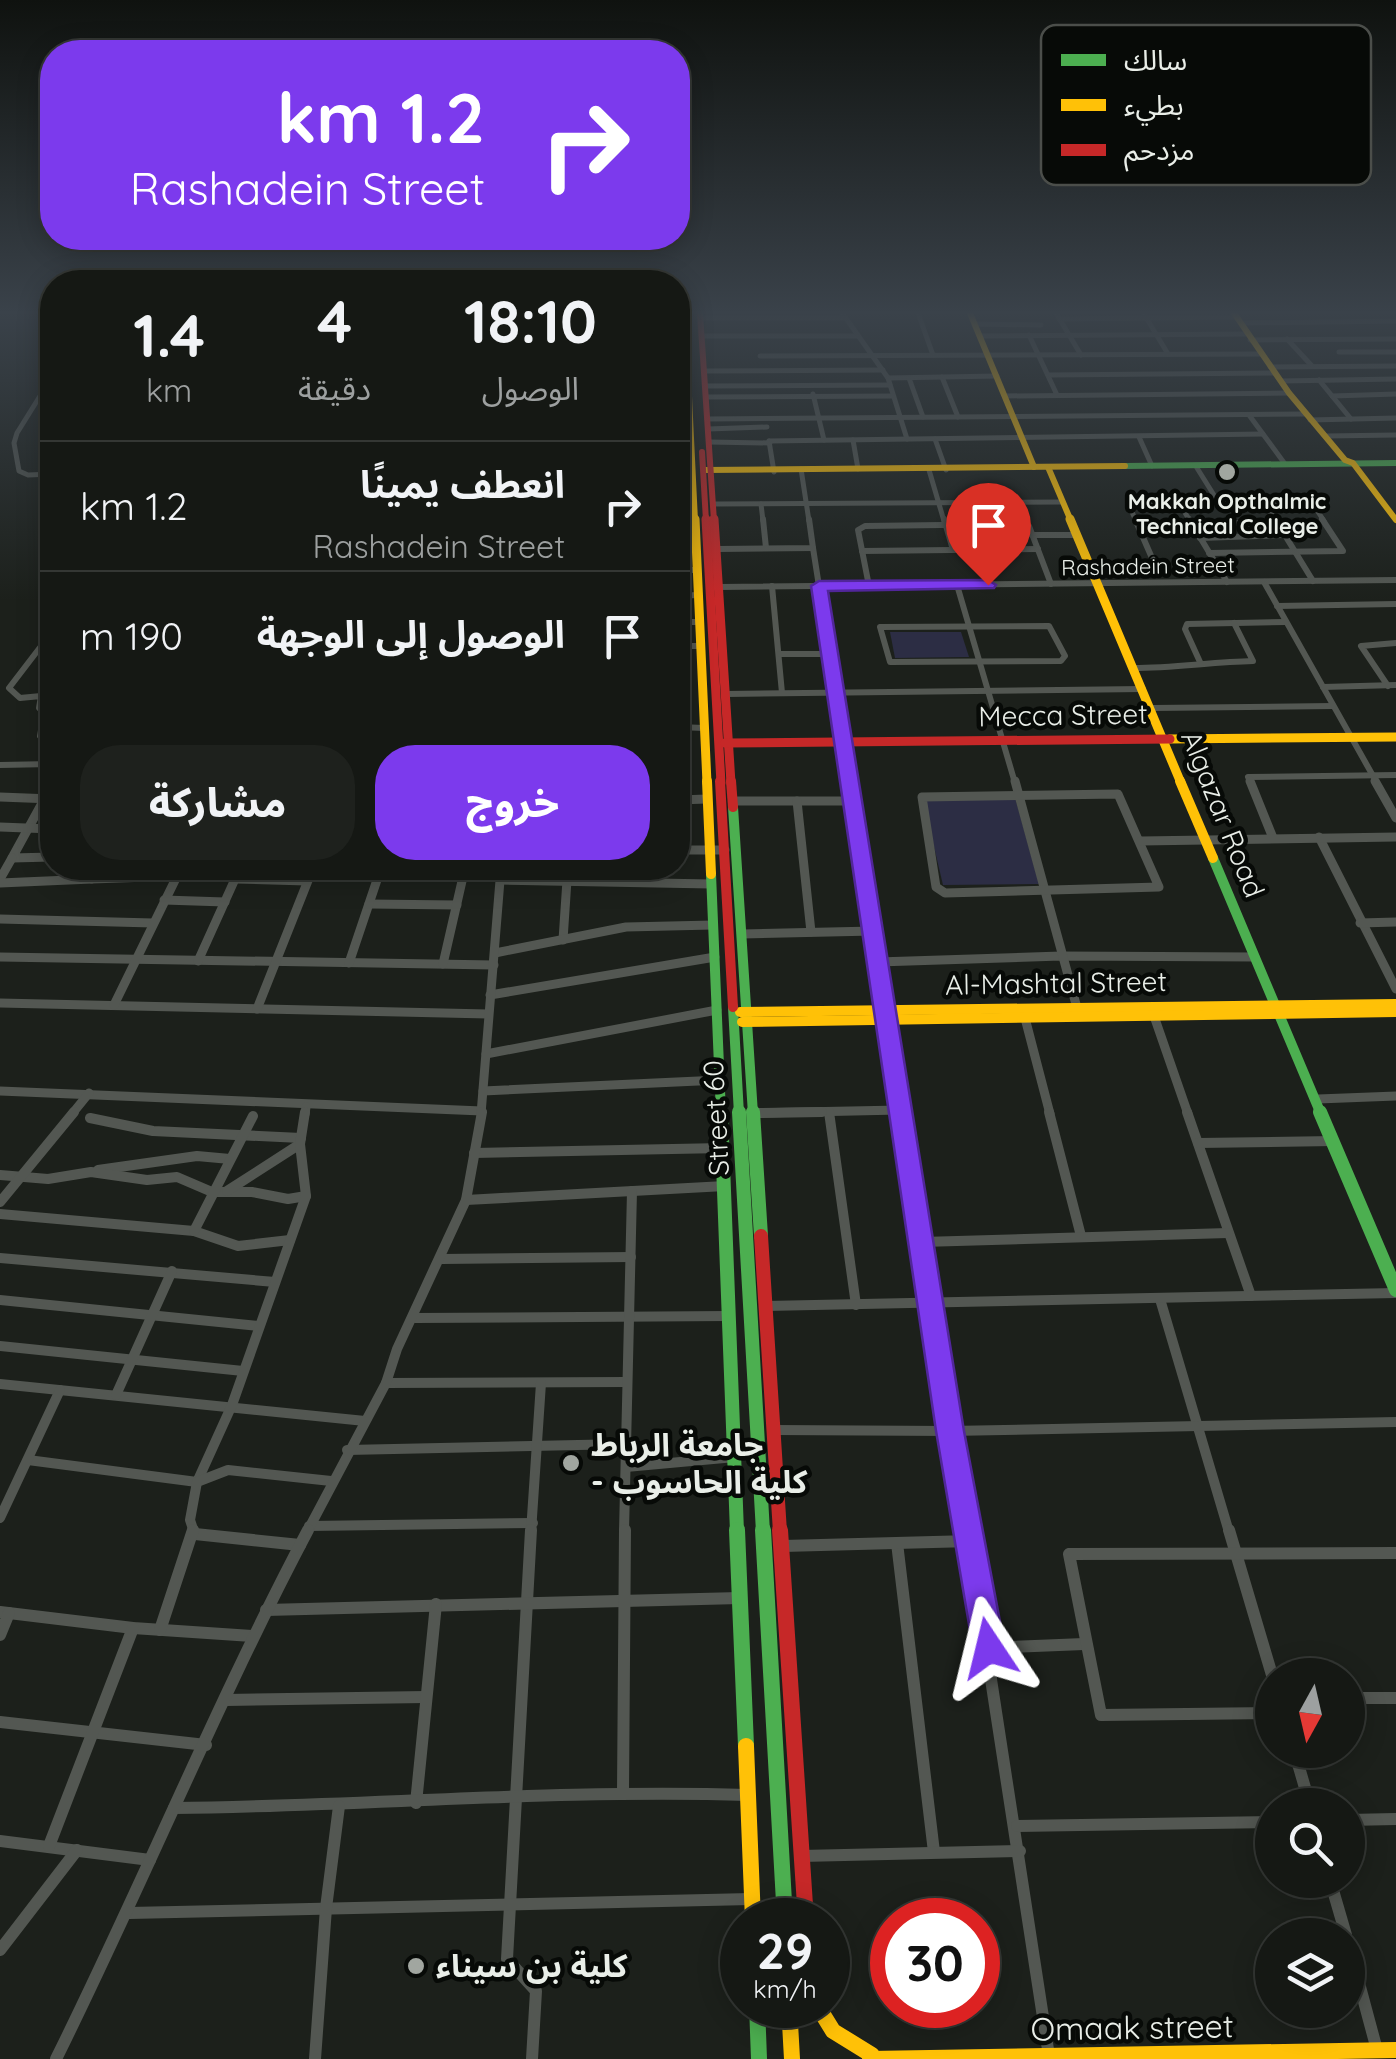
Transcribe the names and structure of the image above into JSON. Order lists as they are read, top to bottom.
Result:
{
  "streets": {
    "main road": [
      "Mecca Street",
      "Algazar Road",
      "Al-Mashtal Street",
      "Street 60",
      "Omaak street"
    ],
    "street": ["Rashadein Street"]
  },
  "crossings": [
    ["Rashadein Street", "Algazar Road"],
    ["Rashadein Street", "Street 60"],
    ["Mecca Street", "Algazar Road"],
    ["Mecca Street", "Street 60"],
    ["Algazar Road", "Al-Mashtal Street"],
    ["Al-Mashtal Street", "Street 60"]
  ],
  "places": ["Makkah Opthalmic Technical College", "جامعة الرباط - كلية الحاسوب", "كلية بن سيناء"],
  "legend": ["سالك", "بطيء", "مزدحم"],
  "north": "bottom",
  "page": {
    "turn": ["1.2 km", "Rashadein Street"],
    "eta": [
      "18:10",
      "الوصول",
      "4",
      "دقيقة",
      "1.4",
      "km"
    ],
    "list": [
      {
        "name": "انعطف يمينًا",
        "note": "Rashadein Street",
        "value": "1.2 km"
      },
      {
        "name": "الوصول إلى الوجهة",
        "value": "190 m"
      }
    ],
    "buttons": ["خروج", "مشاركة"],
    "speed": "29 km/h",
    "limit": "30"
  }
}
